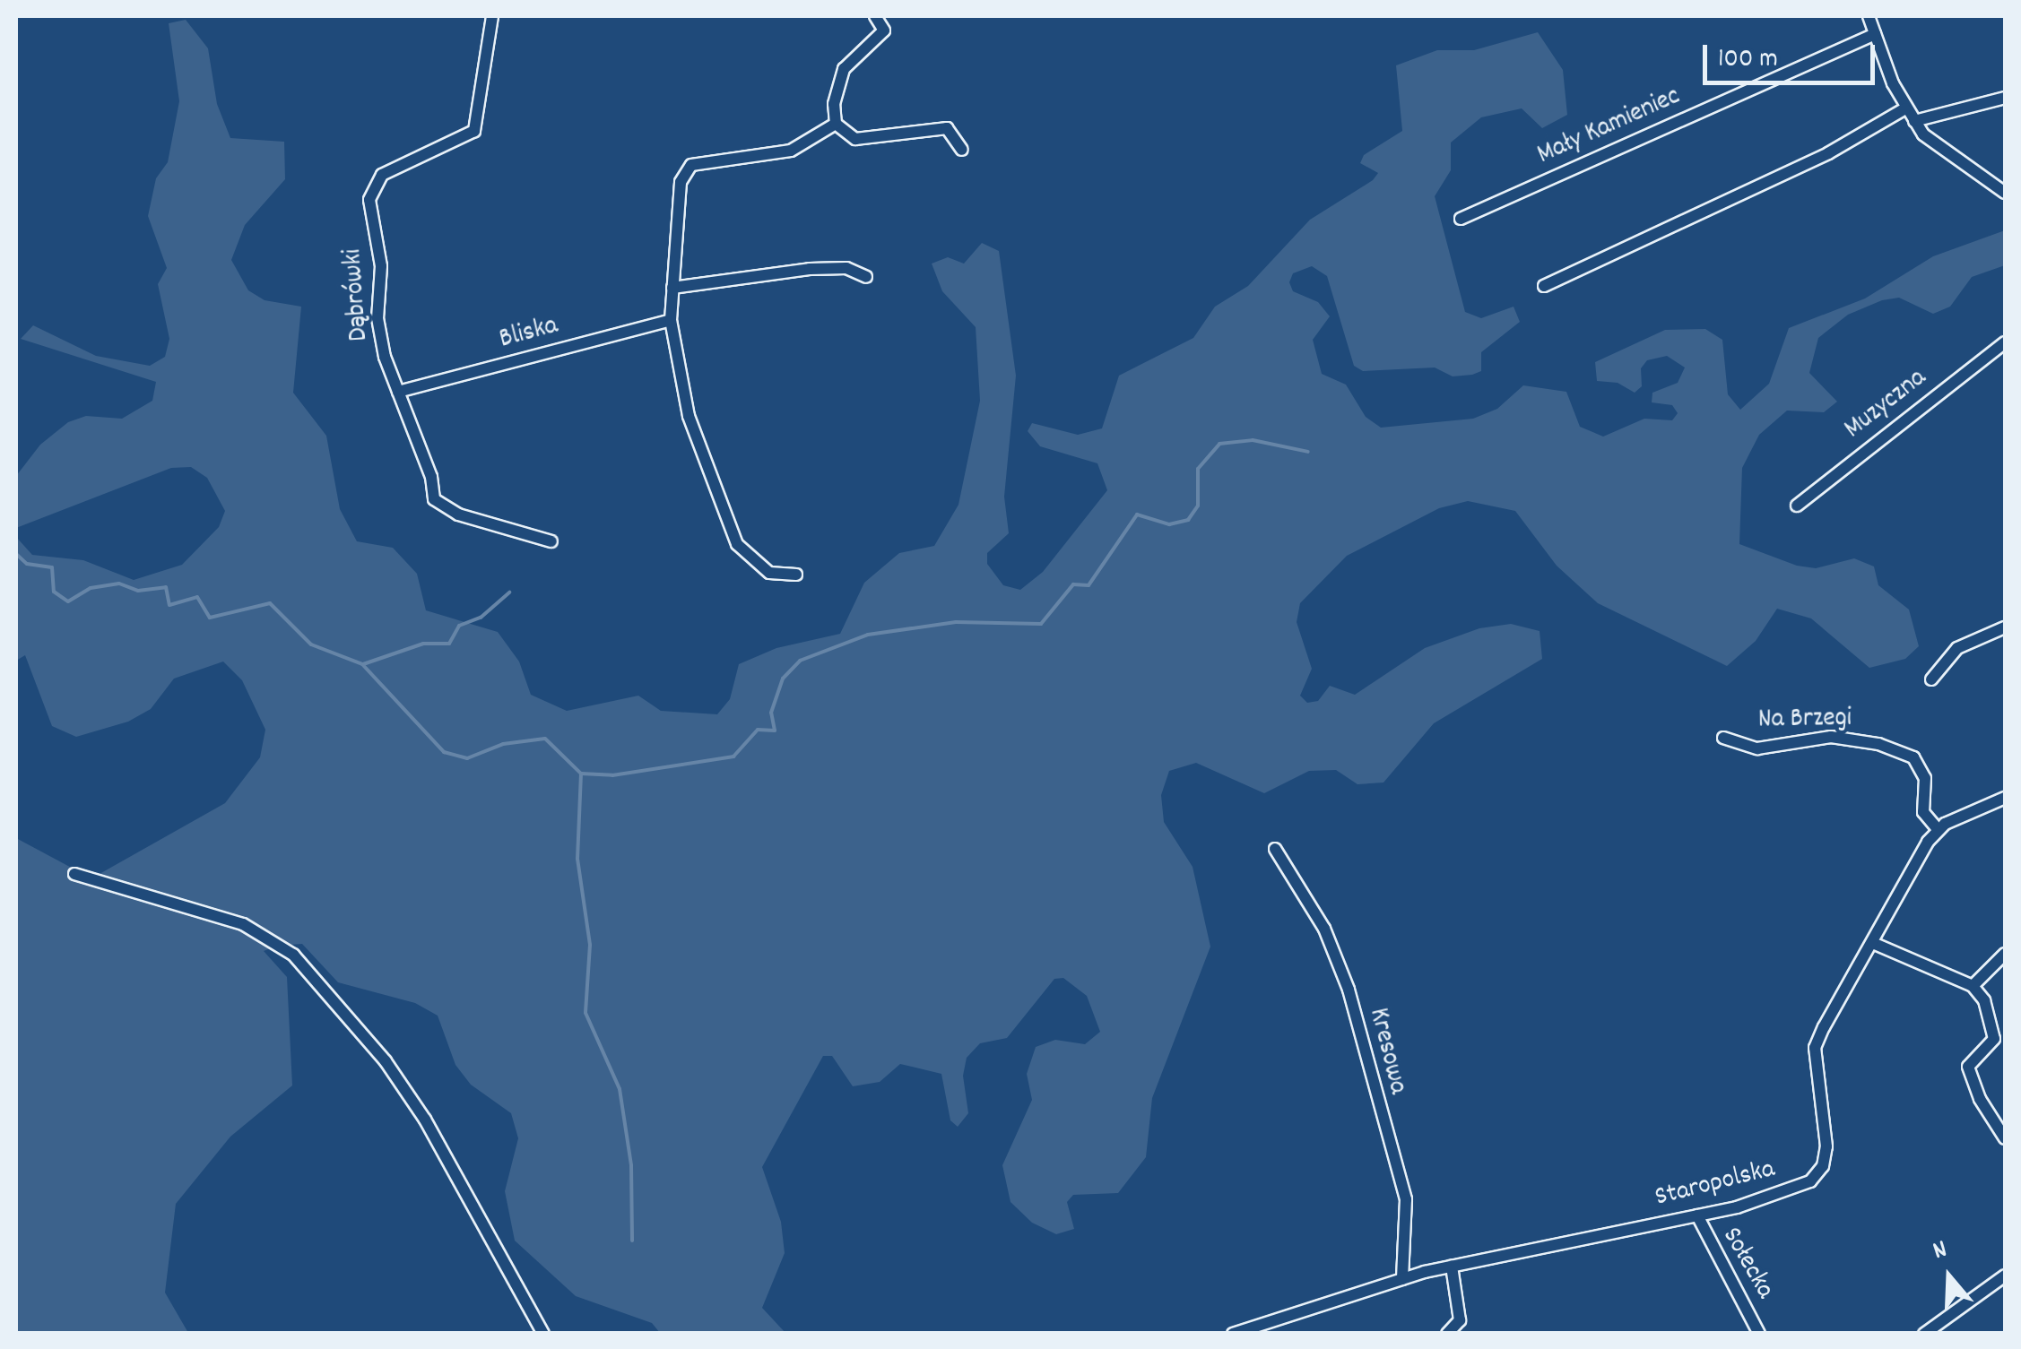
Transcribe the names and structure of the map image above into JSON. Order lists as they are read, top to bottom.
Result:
{
  "streets": {
    "street": [
      "Mały Kamieniec",
      "Dąbrówki",
      "Bliska",
      "Muzyczna",
      "Na Brzegi",
      "Kresowa",
      "Staropolska",
      "Sołecka"
    ]
  },
  "crossings": [
    ["Dąbrówki", "Bliska"],
    ["Na Brzegi", "Staropolska"],
    ["Kresowa", "Staropolska"],
    ["Staropolska", "Sołecka"]
  ],
  "scale_bar": "100 m",
  "north": "top"
}
